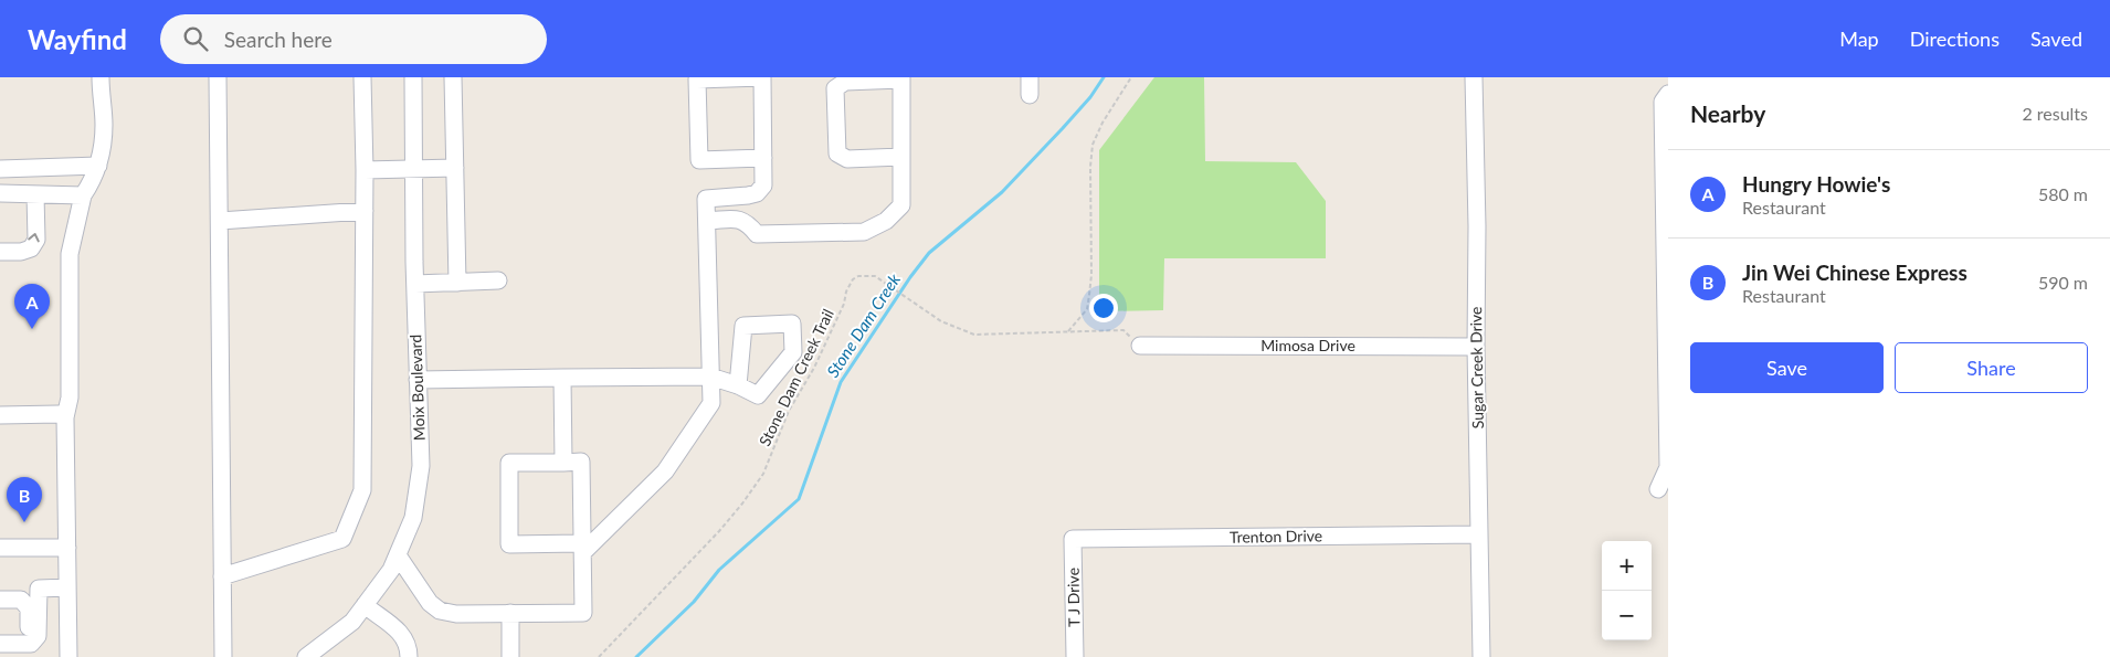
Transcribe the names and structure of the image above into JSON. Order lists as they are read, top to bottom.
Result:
{
  "streets": {
    "street": [
      "Mimosa Drive",
      "Sugar Creek Drive",
      "Moix Boulevard",
      "Trenton Drive",
      "T J Drive"
    ],
    "path": ["Stone Dam Creek Trail"]
  },
  "crossings": [
    ["Mimosa Drive", "Sugar Creek Drive"],
    ["Mimosa Drive", "Stone Dam Creek Trail"],
    ["Sugar Creek Drive", "Trenton Drive"],
    ["Trenton Drive", "T J Drive"]
  ],
  "water": ["Stone Dam Creek"],
  "page": {
    "header": "Wayfind",
    "search": "Search here",
    "nav": ["Map", "Directions", "Saved"],
    "heading": ["Nearby", "2 results"],
    "list": [
      {
        "mark": "A",
        "name": "Hungry Howie's",
        "note": "Restaurant",
        "value": "580 m"
      },
      {
        "mark": "B",
        "name": "Jin Wei Chinese Express",
        "note": "Restaurant",
        "value": "590 m"
      }
    ],
    "pins": ["A", "B"],
    "buttons": ["Save", "Share"],
    "map_buttons": ["+", "−"]
  }
}
